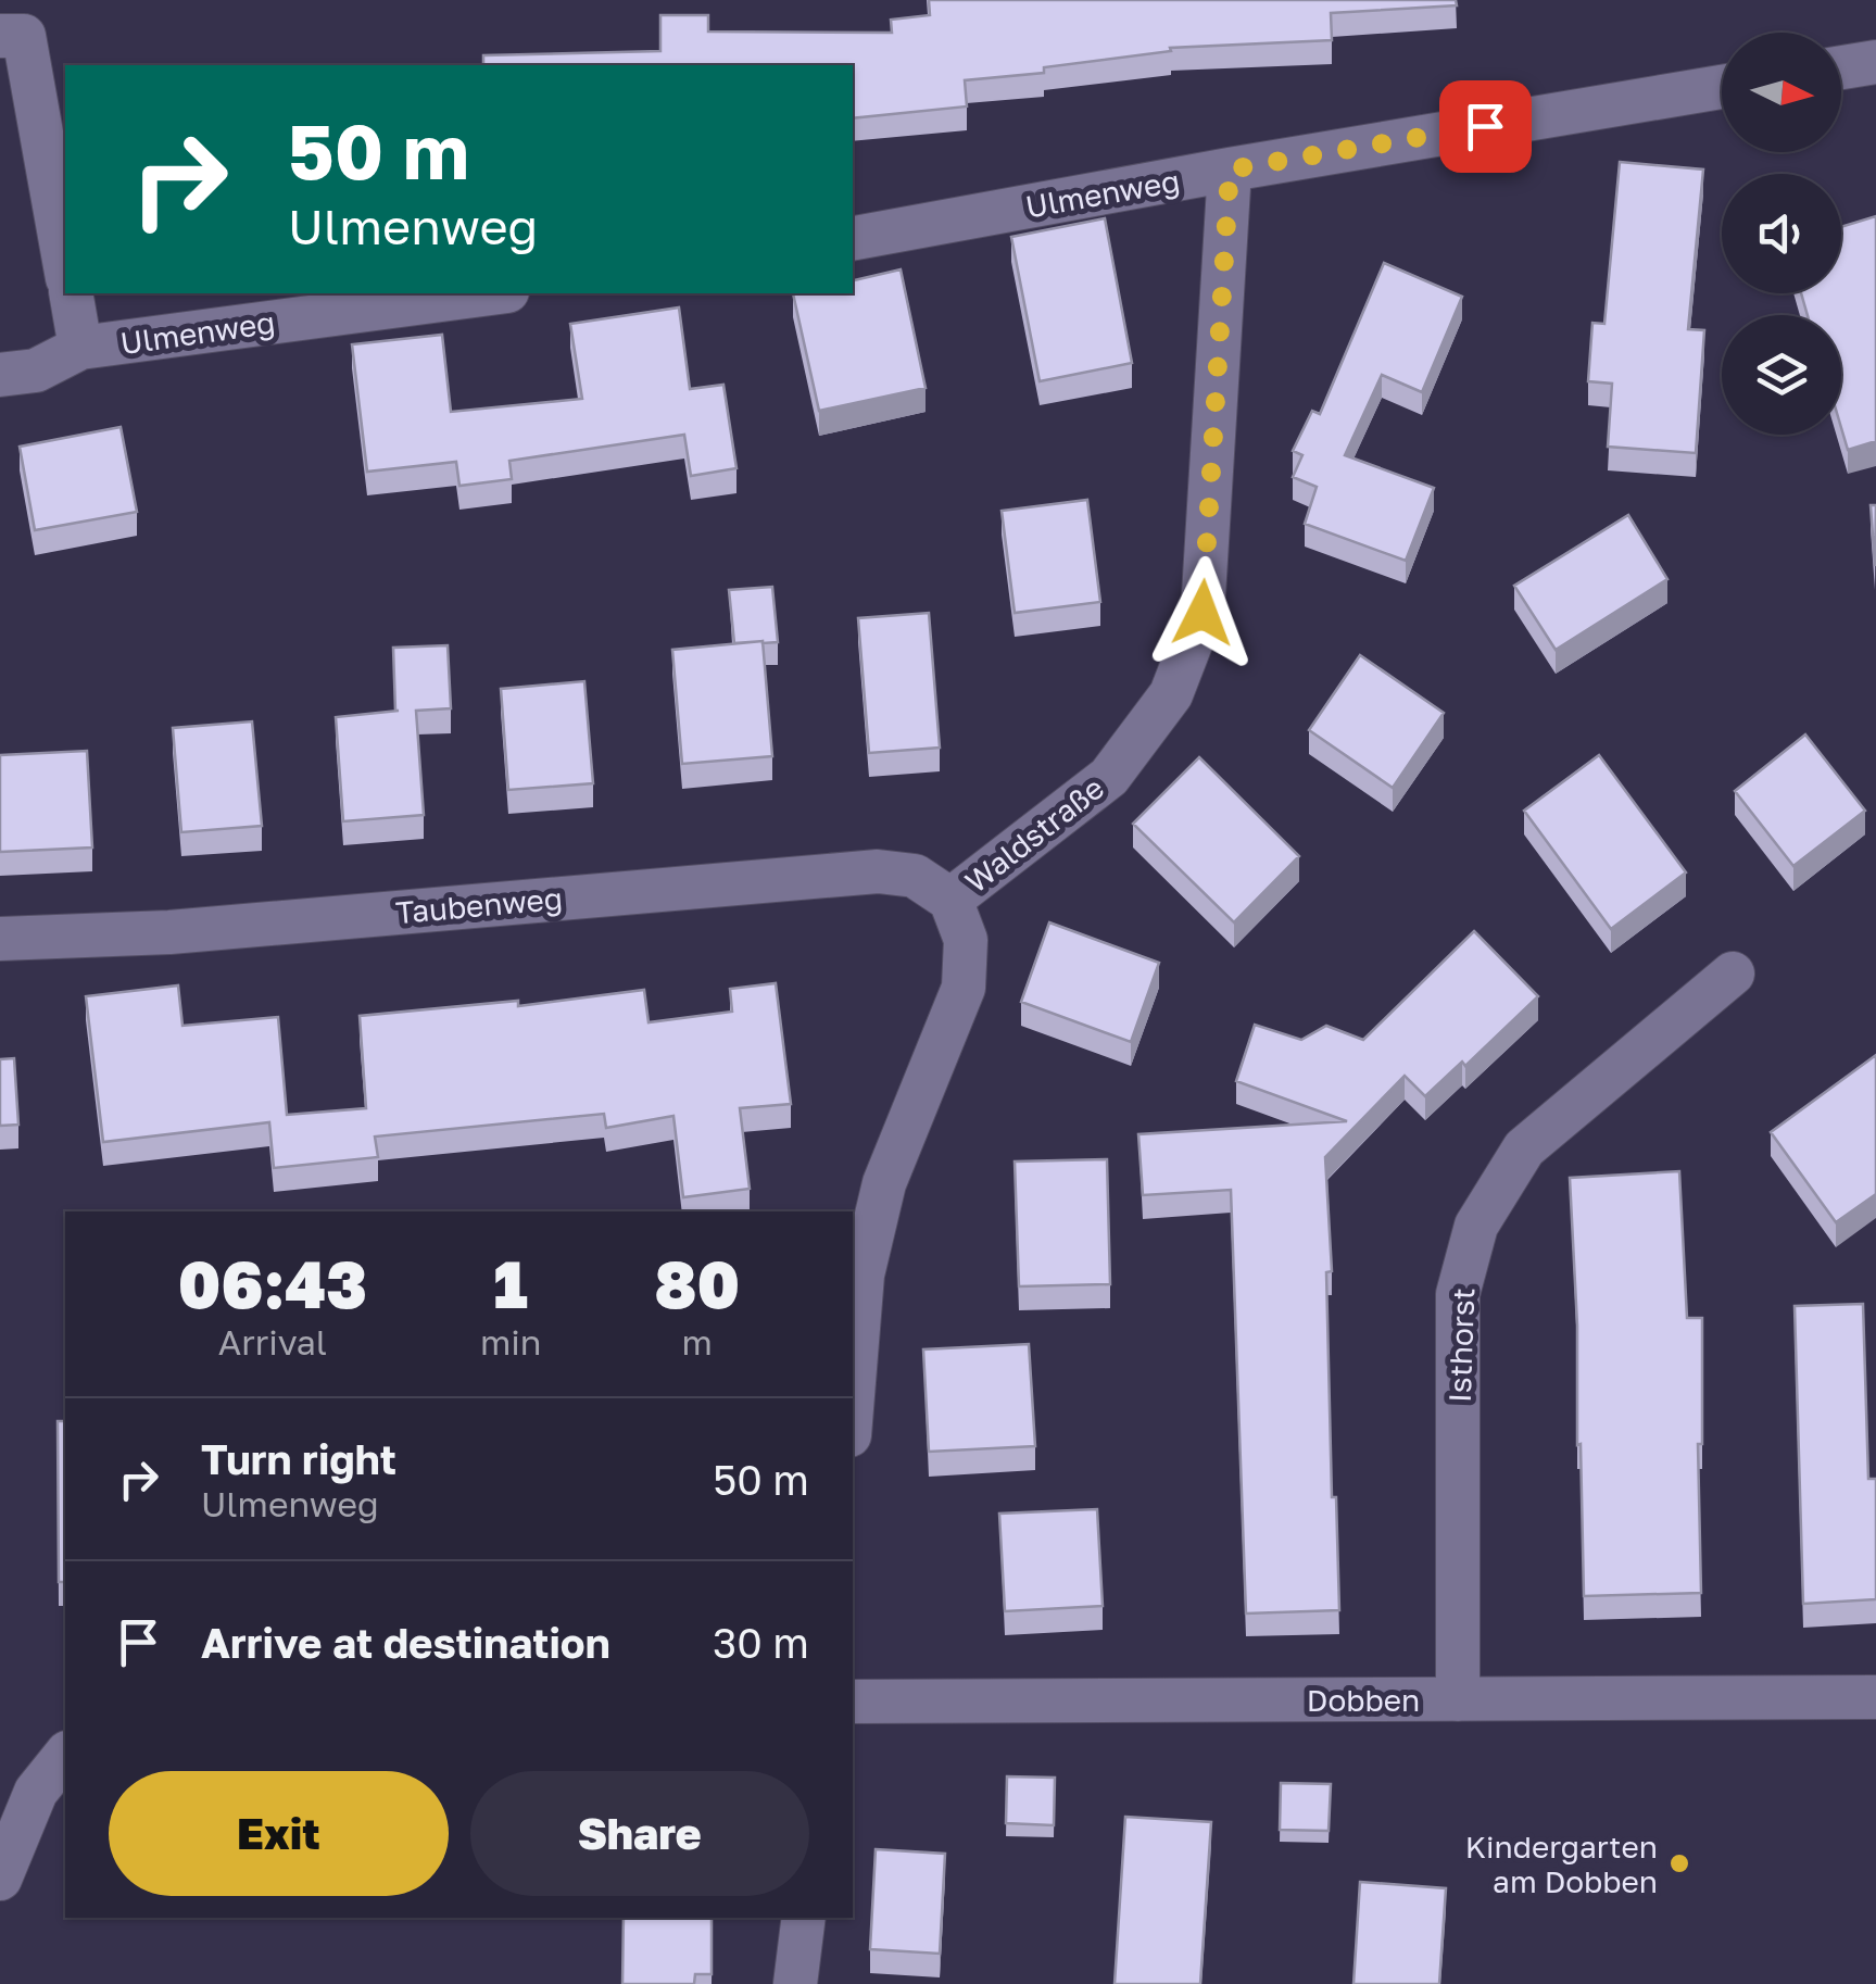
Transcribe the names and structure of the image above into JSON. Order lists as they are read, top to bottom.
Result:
{
  "streets": {
    "street": [
      "Ulmenweg",
      "Waldstraße",
      "Taubenweg",
      "Isthorst",
      "Dobben"
    ]
  },
  "crossings": [
    ["Ulmenweg", "Waldstraße"],
    ["Waldstraße", "Taubenweg"],
    ["Isthorst", "Dobben"]
  ],
  "places": ["Kindergarten am Dobben"],
  "north": "right",
  "page": {
    "turn": ["50 m", "Ulmenweg"],
    "eta": [
      "06:43",
      "Arrival",
      "1",
      "min",
      "80",
      "m"
    ],
    "list": [
      {
        "name": "Turn right",
        "note": "Ulmenweg",
        "value": "50 m"
      },
      {
        "name": "Arrive at destination",
        "value": "30 m"
      }
    ],
    "buttons": ["Exit", "Share"]
  }
}
